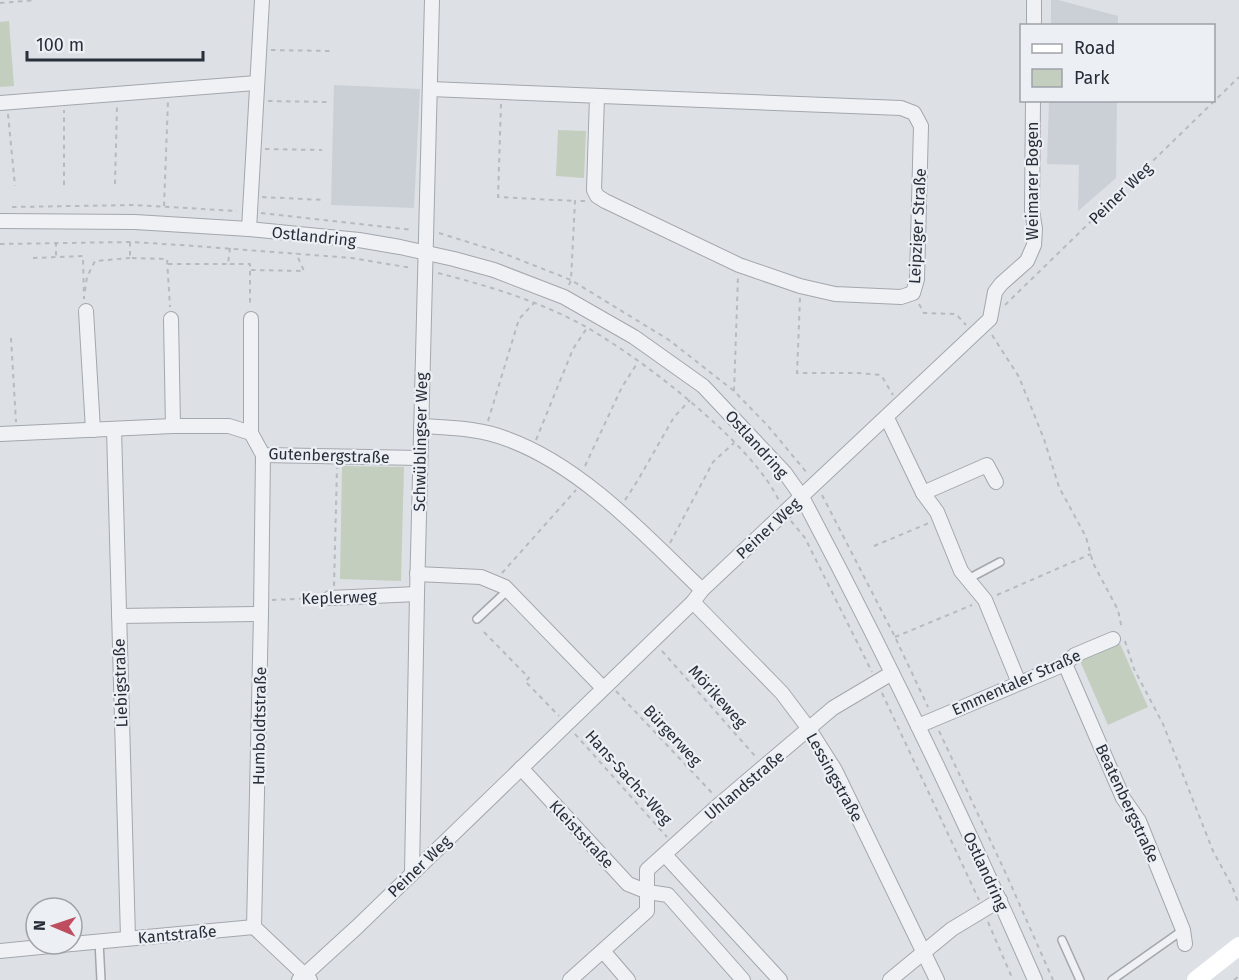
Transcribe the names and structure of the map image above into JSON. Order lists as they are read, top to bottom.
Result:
{
  "streets": {
    "street": [
      "Weimarer Bogen",
      "Peiner Weg",
      "Leipziger Straße",
      "Ostlandring",
      "Schwüblingser Weg",
      "Gutenbergstraße",
      "Keplerweg",
      "Emmentaler Straße",
      "Liebigstraße",
      "Humboldtstraße",
      "Lessingstraße",
      "Uhlandstraße",
      "Beatenbergstraße",
      "Kleiststraße",
      "Kantstraße"
    ],
    "path": ["Mörikeweg", "Bürgerweg", "Hans-Sachs-Weg"]
  },
  "crossings": [
    ["Weimarer Bogen", "Peiner Weg"],
    ["Peiner Weg", "Ostlandring"],
    ["Peiner Weg", "Schwüblingser Weg"],
    ["Peiner Weg", "Mörikeweg"],
    ["Peiner Weg", "Bürgerweg"],
    ["Peiner Weg", "Hans-Sachs-Weg"],
    ["Peiner Weg", "Lessingstraße"],
    ["Peiner Weg", "Kleiststraße"],
    ["Leipziger Straße", "Schwüblingser Weg"],
    ["Ostlandring", "Schwüblingser Weg"],
    ["Ostlandring", "Emmentaler Straße"],
    ["Ostlandring", "Uhlandstraße"],
    ["Schwüblingser Weg", "Gutenbergstraße"],
    ["Schwüblingser Weg", "Keplerweg"],
    ["Schwüblingser Weg", "Lessingstraße"],
    ["Gutenbergstraße", "Liebigstraße"],
    ["Gutenbergstraße", "Humboldtstraße"],
    ["Keplerweg", "Humboldtstraße"],
    ["Emmentaler Straße", "Beatenbergstraße"],
    ["Liebigstraße", "Kantstraße"],
    ["Mörikeweg", "Uhlandstraße"],
    ["Humboldtstraße", "Kantstraße"],
    ["Bürgerweg", "Uhlandstraße"],
    ["Hans-Sachs-Weg", "Uhlandstraße"],
    ["Lessingstraße", "Uhlandstraße"],
    ["Uhlandstraße", "Kleiststraße"]
  ],
  "legend": ["Road", "Park"],
  "scale_bar": "100 m",
  "north": "left"
}
